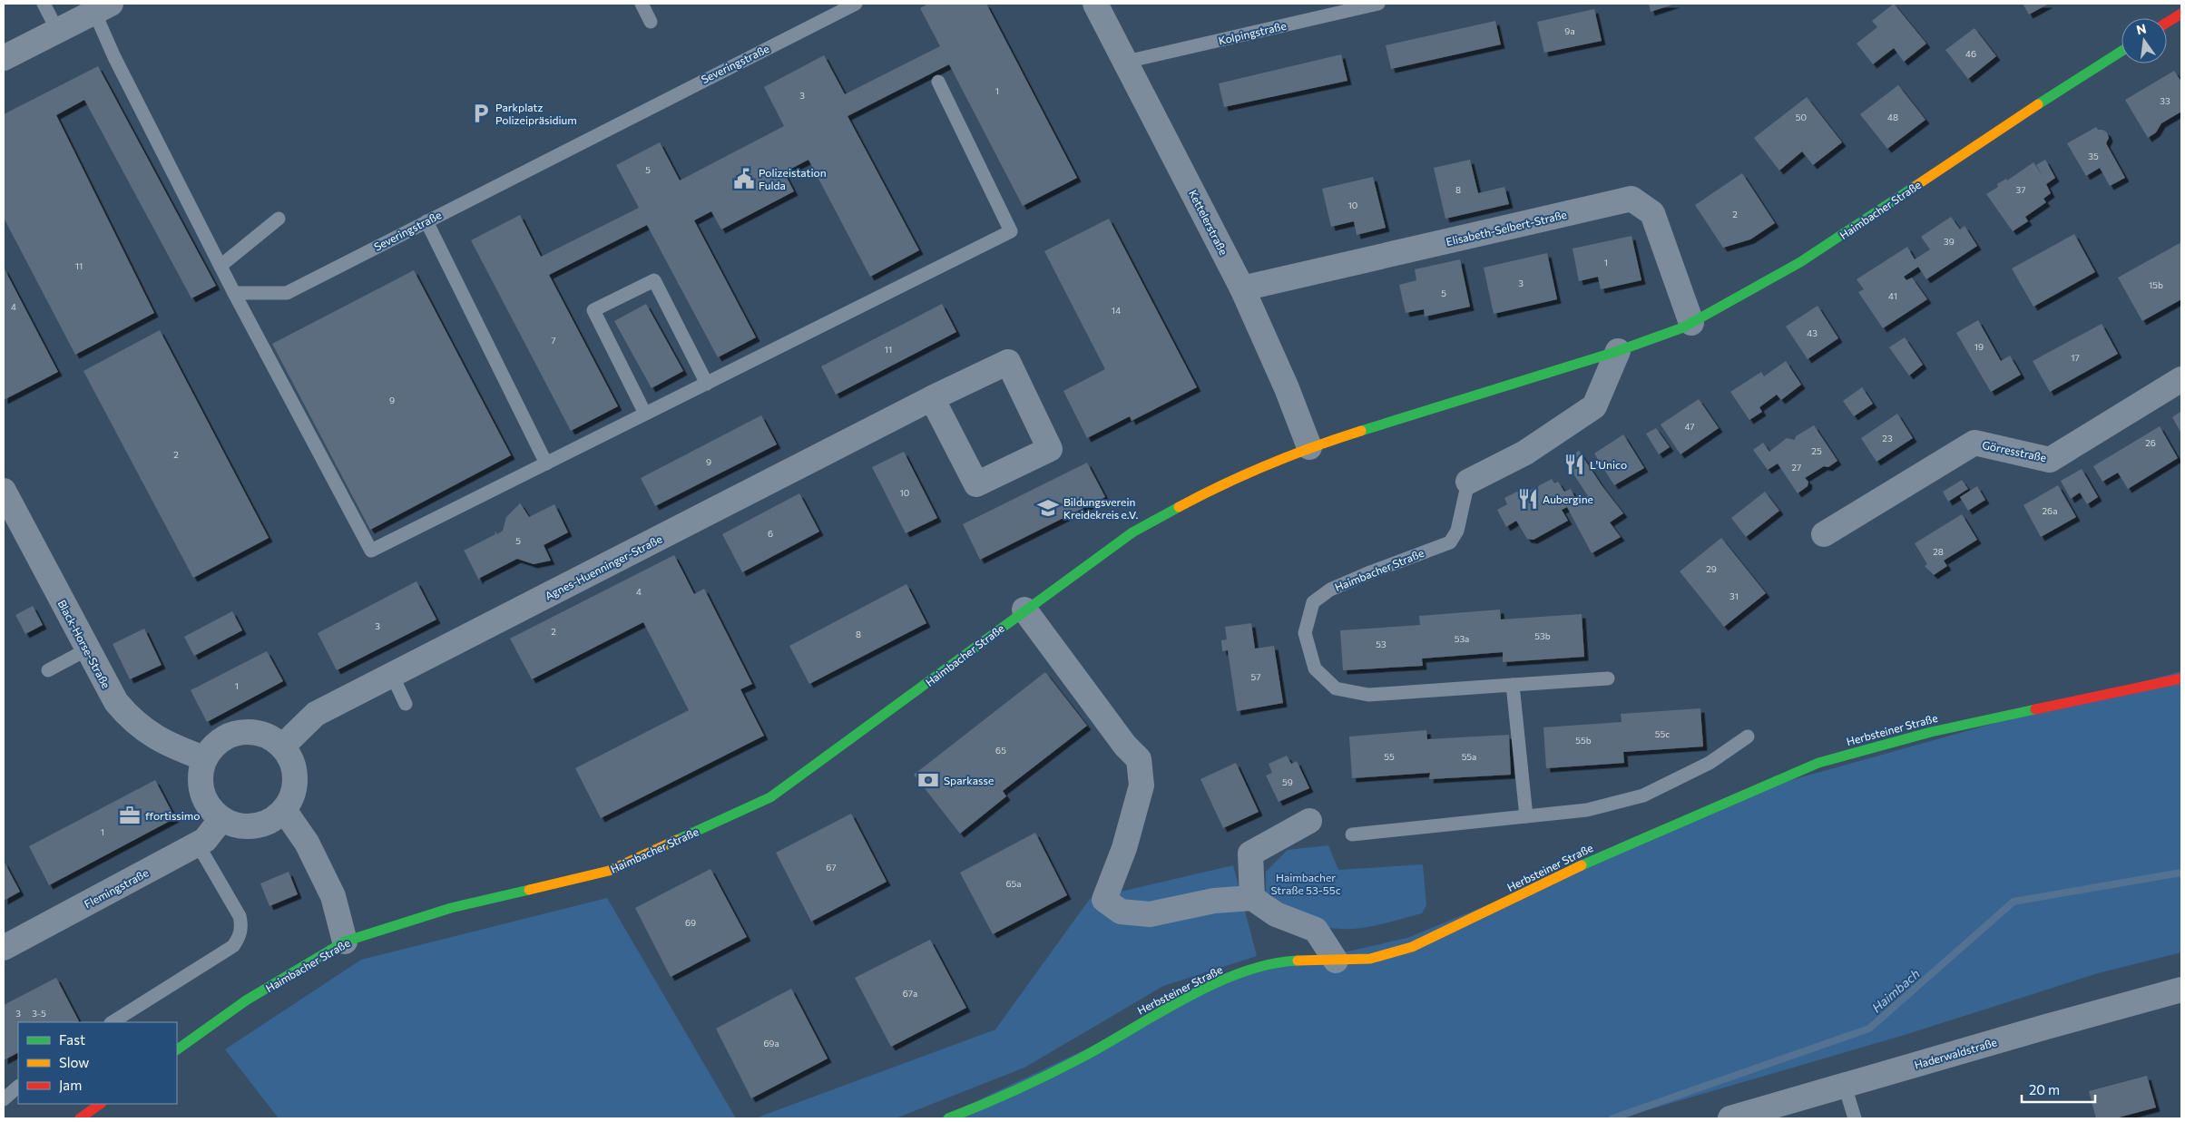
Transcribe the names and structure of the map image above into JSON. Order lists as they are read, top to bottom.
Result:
{
  "streets": {
    "main road": ["Haimbacher Straße", "Herbsteiner Straße"],
    "street": [
      "Kettelerstraße",
      "Elisabeth-Selbert-Straße",
      "Görresstraße",
      "Agnes-Huenninger-Straße",
      "Black-Horse-Straße",
      "Flemingstraße",
      "Haderwaldstraße"
    ],
    "lane": ["Kolpingstraße", "Severingstraße"]
  },
  "crossings": [
    ["Kolpingstraße", "Kettelerstraße"],
    ["Haimbacher Straße", "Kettelerstraße"],
    ["Haimbacher Straße", "Elisabeth-Selbert-Straße"],
    ["Kettelerstraße", "Elisabeth-Selbert-Straße"],
    ["Agnes-Huenninger-Straße", "Black-Horse-Straße"],
    ["Agnes-Huenninger-Straße", "Flemingstraße"],
    ["Black-Horse-Straße", "Flemingstraße"]
  ],
  "water": ["Haimbach"],
  "parks": ["Haimbacher Straße 53-55c"],
  "places": {
    "parking": ["Parkplatz Polizeipräsidium"],
    "public building": ["Polizeistation Fulda"],
    "restaurant": ["L'Unico", "Aubergine"],
    "school or university": ["Bildungsverein Kreidekreis e.V."],
    "bank": ["Sparkasse"],
    "office": ["ffortissimo"]
  },
  "house_numbers": [
    "9a",
    "46",
    "1",
    "3",
    "33",
    "50",
    "48",
    "35",
    "5",
    "8",
    "37",
    "10",
    "2",
    "39",
    "1",
    "11",
    "3",
    "15b",
    "5",
    "41",
    "4",
    "14",
    "43",
    "7",
    "19",
    "11",
    "17",
    "9",
    "47",
    "23",
    "26",
    "25",
    "2",
    "9",
    "27",
    "10",
    "26a",
    "6",
    "5",
    "28",
    "29",
    "4",
    "31",
    "3",
    "2",
    "8",
    "53b",
    "53a",
    "53",
    "57",
    "1",
    "55c",
    "55b",
    "65",
    "55",
    "55a",
    "59",
    "1",
    "67",
    "65a",
    "69",
    "67a",
    "3",
    "3-5",
    "69a"
  ],
  "legend": ["Fast", "Slow", "Jam"],
  "scale_bar": "20 m",
  "north": "top"
}
